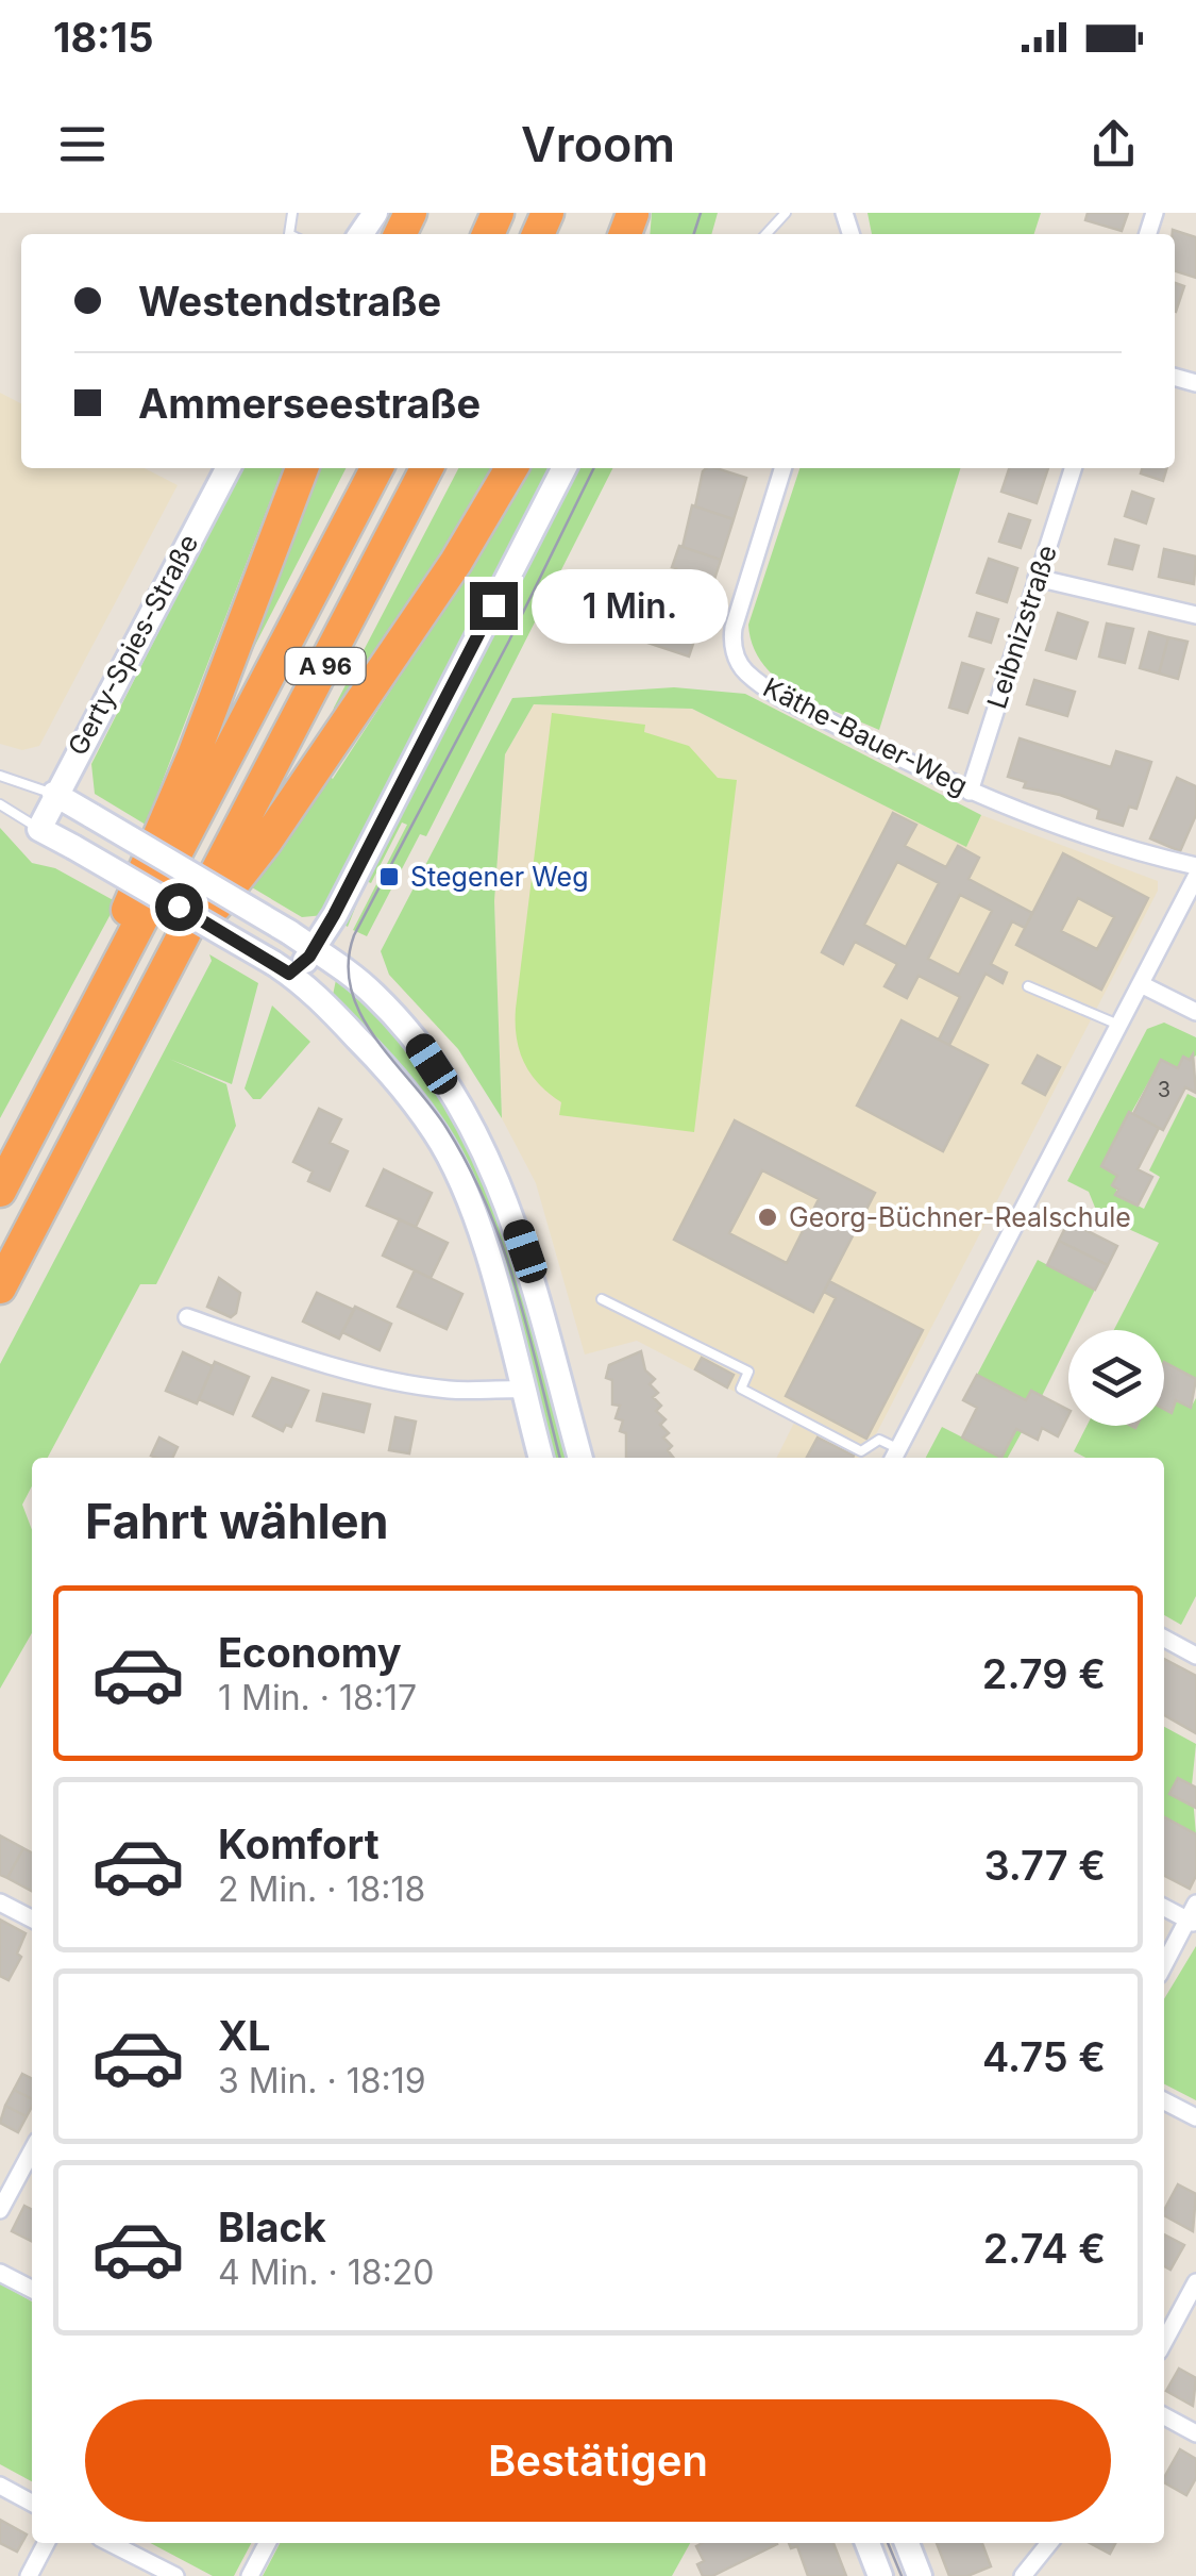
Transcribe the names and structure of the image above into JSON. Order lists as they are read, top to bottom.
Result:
{
  "streets": {
    "highway": ["A 96"],
    "main road": ["Gerty-Spies-Straße"],
    "street": ["Leibnizstraße", "Käthe-Bauer-Weg"]
  },
  "crossings": [
    ["Leibnizstraße", "Käthe-Bauer-Weg"]
  ],
  "places": {
    "transit": ["Stegener Weg"],
    "other": ["Georg-Büchner-Realschule"]
  },
  "house_numbers": ["3"],
  "page": {
    "status": "18:15",
    "header": "Vroom",
    "banner": ["Westendstraße", "Ammerseestraße"],
    "bubble": "1 Min.",
    "heading": "Fahrt wählen",
    "list": [
      {
        "name": "Economy",
        "note": "1 Min. · 18:17",
        "value": "2.79 €"
      },
      {
        "name": "Komfort",
        "note": "2 Min. · 18:18",
        "value": "3.77 €"
      },
      {
        "name": "XL",
        "note": "3 Min. · 18:19",
        "value": "4.75 €"
      },
      {
        "name": "Black",
        "note": "4 Min. · 18:20",
        "value": "2.74 €"
      }
    ],
    "buttons": "Bestätigen"
  }
}
